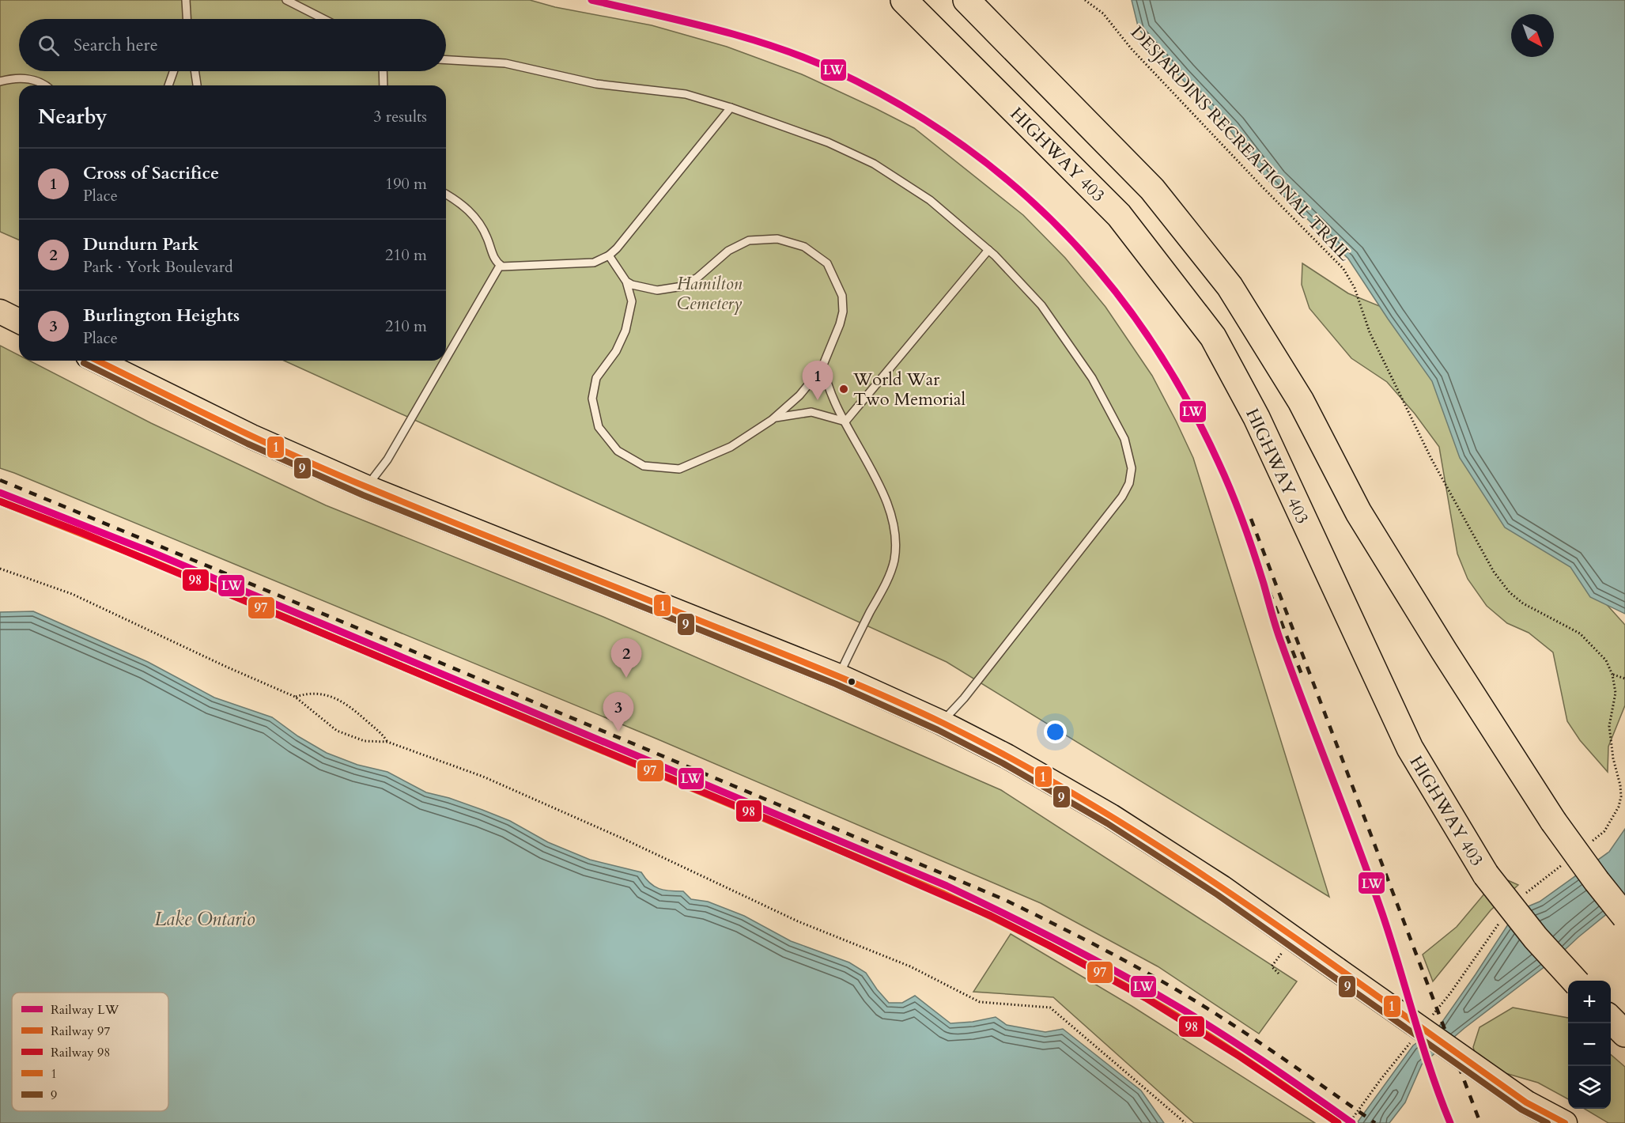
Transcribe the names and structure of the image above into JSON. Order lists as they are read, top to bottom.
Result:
{
  "streets": {
    "highway": ["HIGHWAY 403"],
    "path": ["DESJARDINS RECREATIONAL TRAIL"]
  },
  "water": ["Lake Ontario"],
  "parks": ["Hamilton Cemetery"],
  "places": ["World War Two Memorial"],
  "lines": [
    "rail line LW",
    "transit line 1",
    "transit line 9",
    "rail line 97",
    "rail line 98"
  ],
  "legend": [
    "Railway LW",
    "Railway 97",
    "Railway 98",
    "1",
    "9"
  ],
  "north": "bottom right",
  "page": {
    "search": "Search here",
    "heading": ["Nearby", "3 results"],
    "list": [
      {
        "mark": "1",
        "name": "Cross of Sacrifice",
        "note": "Place",
        "value": "190 m"
      },
      {
        "mark": "2",
        "name": "Dundurn Park",
        "note": "Park · York Boulevard",
        "value": "210 m"
      },
      {
        "mark": "3",
        "name": "Burlington Heights",
        "note": "Place",
        "value": "210 m"
      }
    ],
    "pins": ["1", "2", "3"],
    "map_buttons": ["+", "−"]
  }
}
